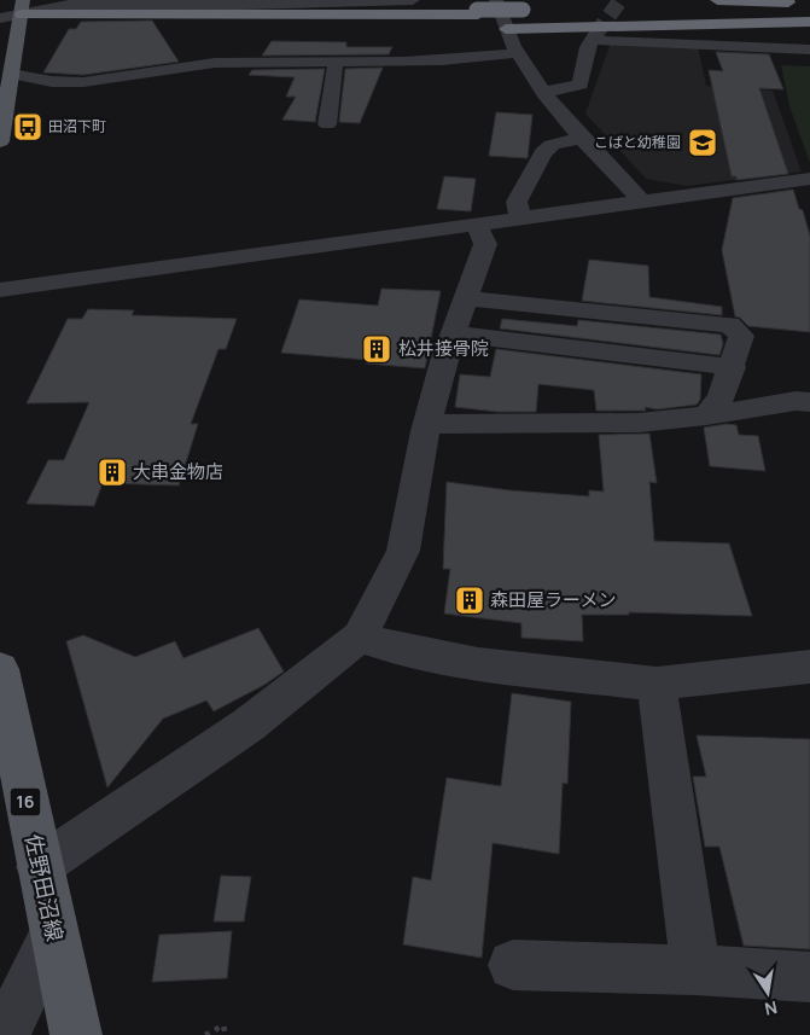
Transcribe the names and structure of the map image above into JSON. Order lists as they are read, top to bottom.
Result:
{
  "streets": {
    "main road": ["16", "佐野田沼線"]
  },
  "places": {
    "bus stop": ["田沼下町"],
    "school or university": ["こばと幼稚園"],
    "building": ["松井接骨院", "大串金物店", "森田屋ラーメン"]
  },
  "north": "bottom"
}
